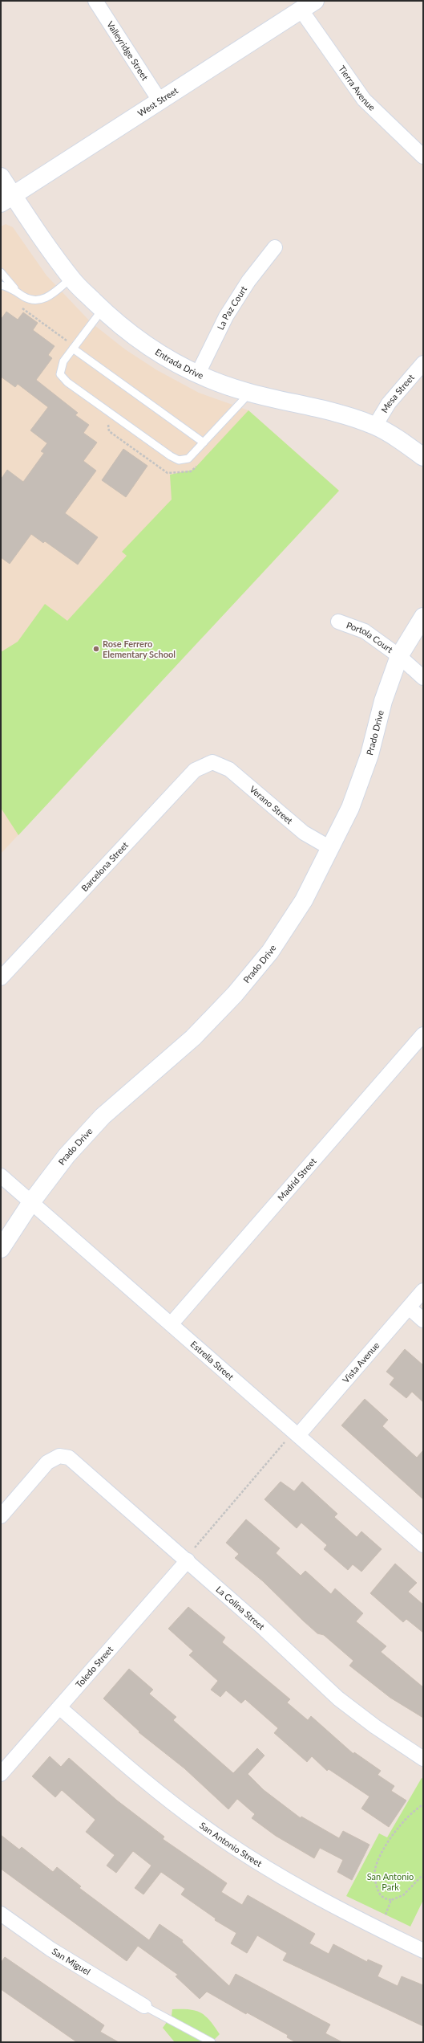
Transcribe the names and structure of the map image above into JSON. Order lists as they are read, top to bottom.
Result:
{
  "streets": {
    "street": [
      "Valleyridge Street",
      "Tierra Avenue",
      "West Street",
      "La Paz Court",
      "Entrada Drive",
      "Mesa Street",
      "Portola Court",
      "Prado Drive",
      "Verano Street",
      "Barcelona Street",
      "Madrid Street",
      "Estrella Street",
      "Vista Avenue",
      "La Colina Street",
      "Toledo Street",
      "San Antonio Street",
      "San Miguel"
    ]
  },
  "crossings": [
    ["Valleyridge Street", "West Street"],
    ["Tierra Avenue", "West Street"],
    ["West Street", "Entrada Drive"],
    ["La Paz Court", "Entrada Drive"],
    ["Entrada Drive", "Mesa Street"],
    ["Portola Court", "Prado Drive"],
    ["Prado Drive", "Verano Street"],
    ["Prado Drive", "Estrella Street"],
    ["Verano Street", "Barcelona Street"],
    ["Madrid Street", "Estrella Street"],
    ["Estrella Street", "Vista Avenue"],
    ["La Colina Street", "Toledo Street"],
    ["Toledo Street", "San Antonio Street"]
  ],
  "parks": ["San Antonio Park"],
  "places": ["Rose Ferrero Elementary School"]
}
